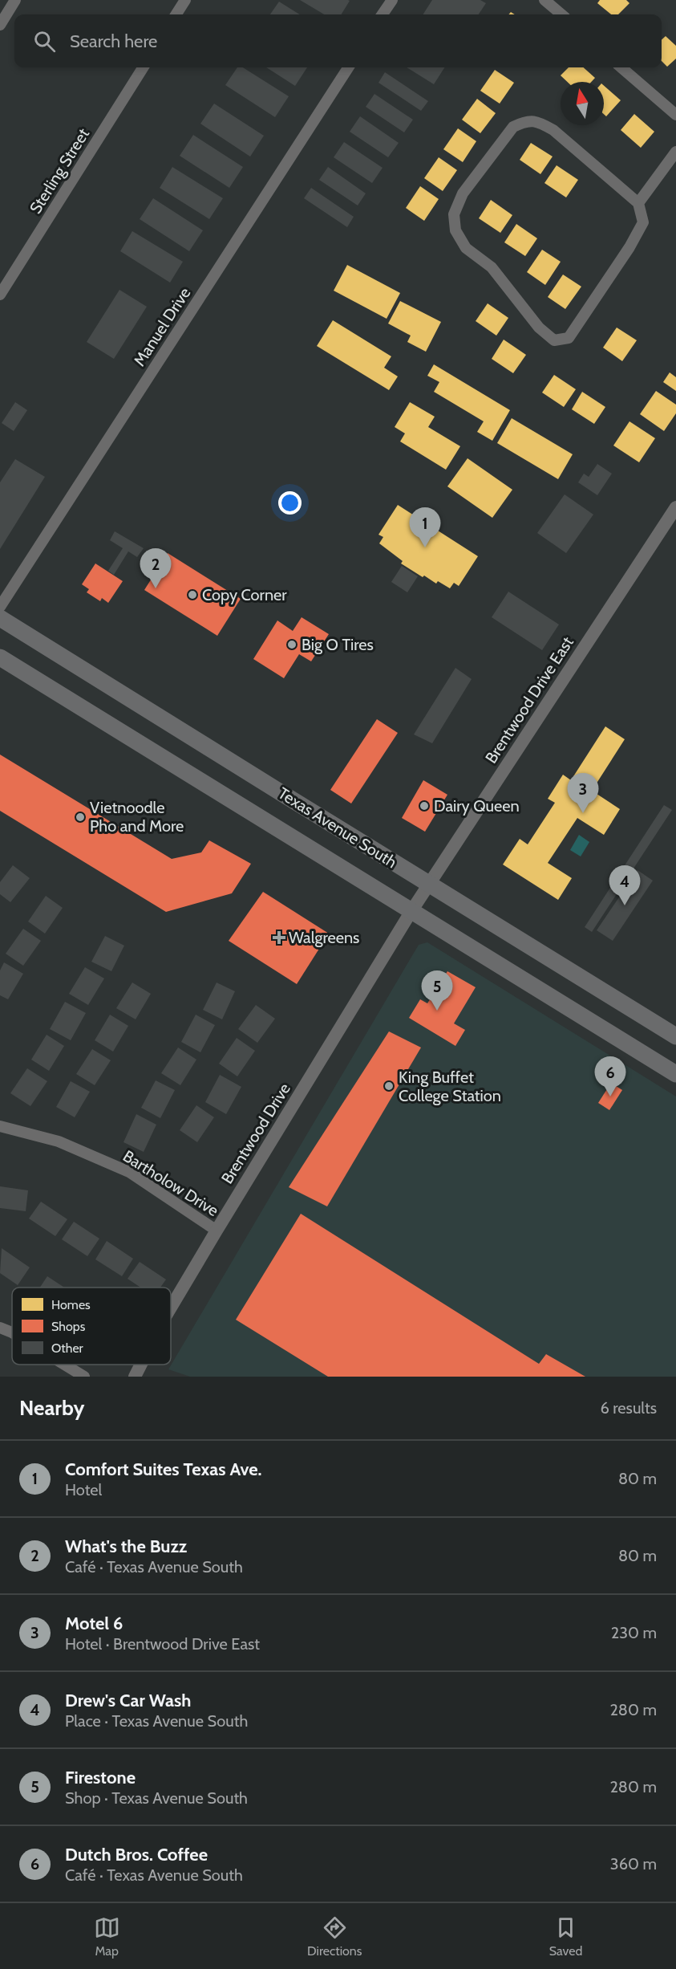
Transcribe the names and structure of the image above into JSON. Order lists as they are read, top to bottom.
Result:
{
  "streets": {
    "main road": ["Texas Avenue South"],
    "street": [
      "Sterling Street",
      "Manuel Drive",
      "Brentwood Drive East",
      "Brentwood Drive",
      "Bartholow Drive"
    ]
  },
  "crossings": [
    ["Brentwood Drive East", "Texas Avenue South"],
    ["Brentwood Drive East", "Brentwood Drive"],
    ["Texas Avenue South", "Brentwood Drive"],
    ["Brentwood Drive", "Bartholow Drive"]
  ],
  "places": {
    "other": [
      "Copy Corner",
      "Big O Tires",
      "Dairy Queen",
      "Vietnoodle Pho and More",
      "King Buffet College Station"
    ],
    "health": ["Walgreens"]
  },
  "legend": ["Homes", "Shops", "Other"],
  "north": "top",
  "page": {
    "search": "Search here",
    "pins": [
      "1",
      "2",
      "3",
      "4",
      "5",
      "6"
    ],
    "heading": ["Nearby", "6 results"],
    "list": [
      {
        "mark": "1",
        "name": "Comfort Suites Texas Ave.",
        "note": "Hotel",
        "value": "80 m"
      },
      {
        "mark": "2",
        "name": "What's the Buzz",
        "note": "Café · Texas Avenue South",
        "value": "80 m"
      },
      {
        "mark": "3",
        "name": "Motel 6",
        "note": "Hotel · Brentwood Drive East",
        "value": "230 m"
      },
      {
        "mark": "4",
        "name": "Drew's Car Wash",
        "note": "Place · Texas Avenue South",
        "value": "280 m"
      },
      {
        "mark": "5",
        "name": "Firestone",
        "note": "Shop · Texas Avenue South",
        "value": "280 m"
      },
      {
        "mark": "6",
        "name": "Dutch Bros. Coffee",
        "note": "Café · Texas Avenue South",
        "value": "360 m"
      }
    ],
    "nav": ["Map", "Directions", "Saved"]
  }
}
